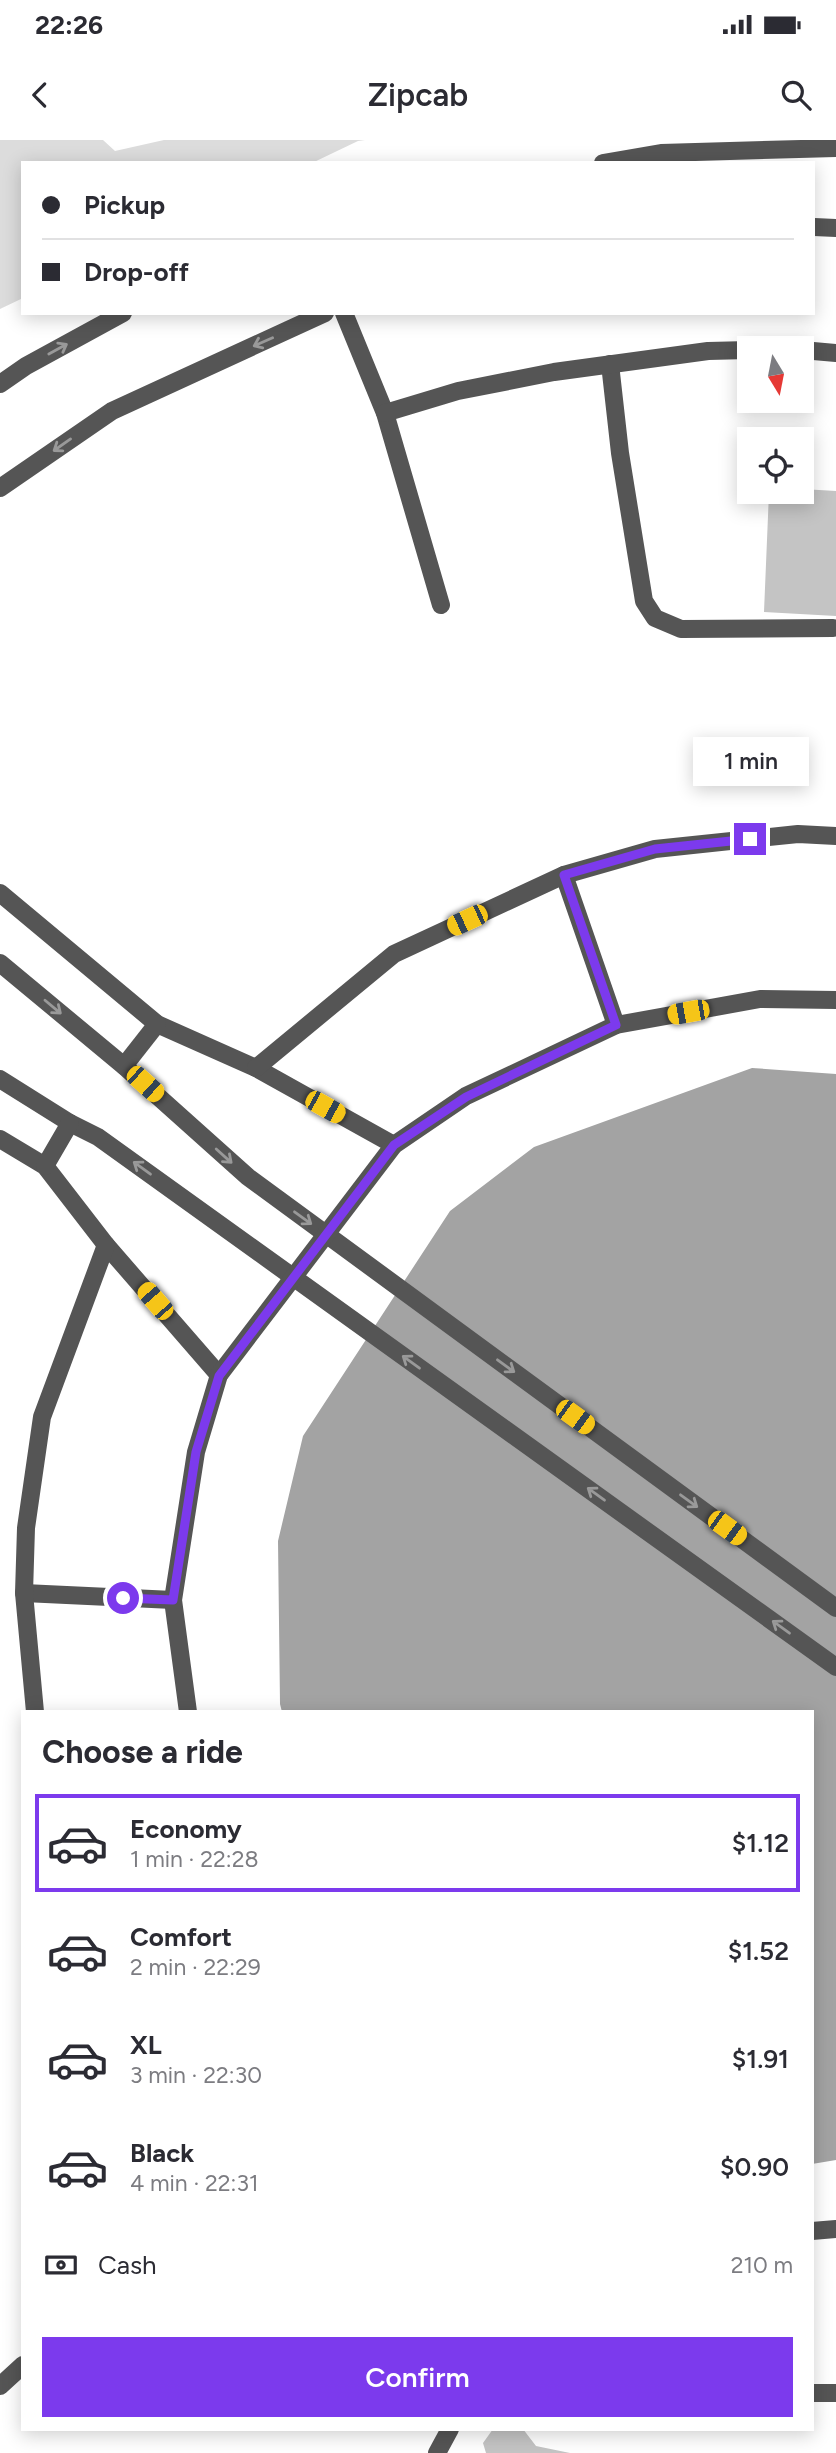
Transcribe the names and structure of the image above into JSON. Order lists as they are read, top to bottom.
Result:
{
  "north": "bottom",
  "page": {
    "status": "22:26",
    "header": "Zipcab",
    "banner": ["Pickup", "Drop-off"],
    "bubble": "1 min",
    "heading": "Choose a ride",
    "list": [
      {
        "name": "Economy",
        "note": "1 min · 22:28",
        "value": "$1.12"
      },
      {
        "name": "Comfort",
        "note": "2 min · 22:29",
        "value": "$1.52"
      },
      {
        "name": "XL",
        "note": "3 min · 22:30",
        "value": "$1.91"
      },
      {
        "name": "Black",
        "note": "4 min · 22:31",
        "value": "$0.90"
      }
    ],
    "pay": ["Cash", "210 m"],
    "buttons": "Confirm"
  }
}
